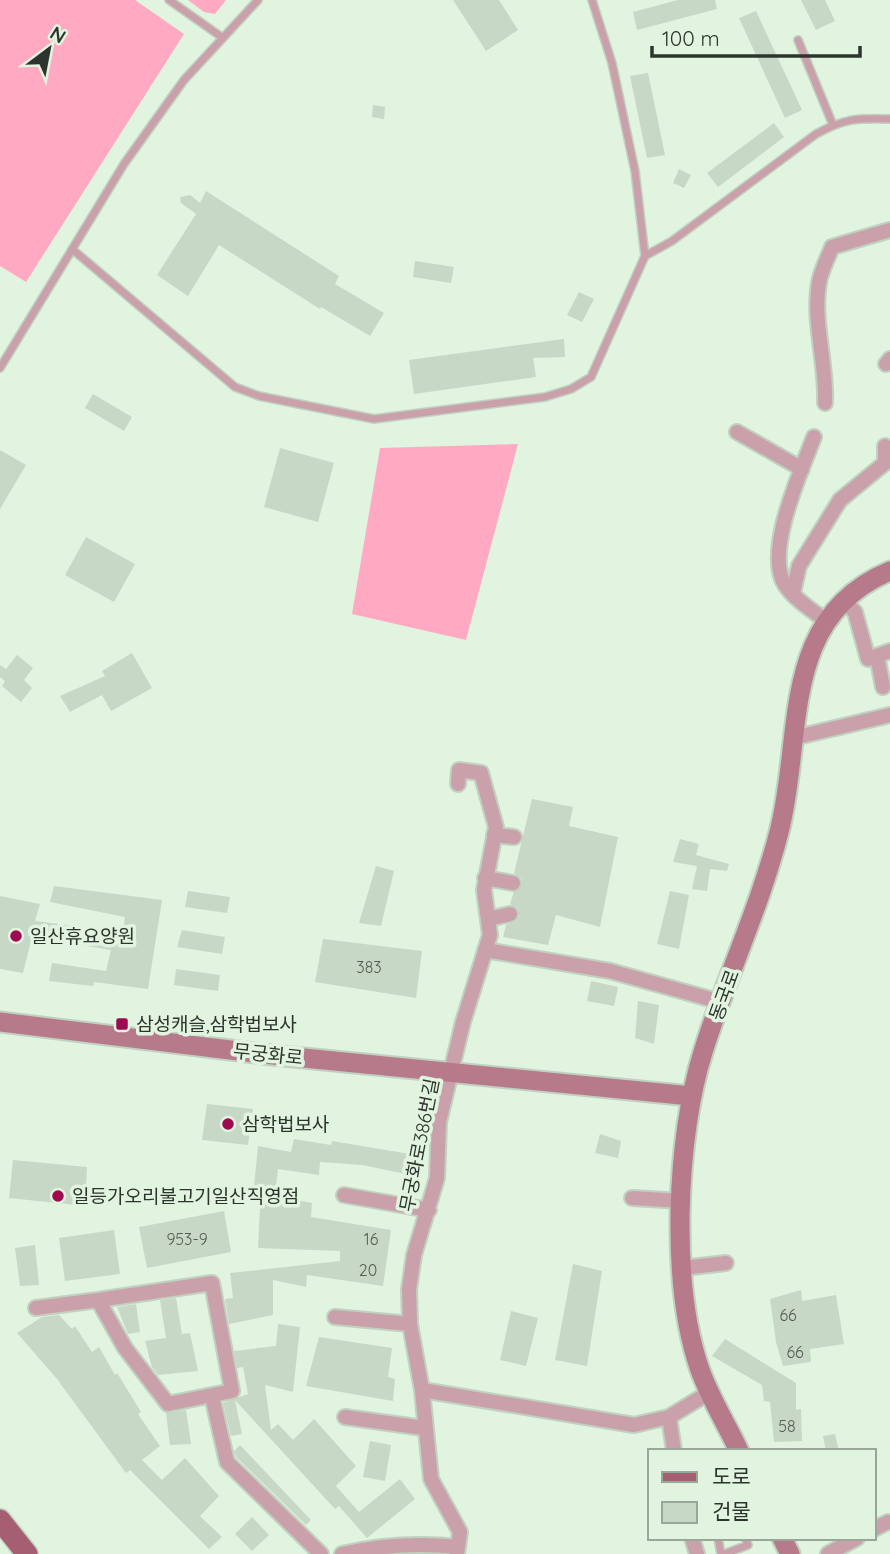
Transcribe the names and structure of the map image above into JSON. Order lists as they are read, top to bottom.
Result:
{
  "streets": {
    "street": ["동국로", "무궁화로", "무궁화로386번길"]
  },
  "crossings": [
    ["동국로", "무궁화로"],
    ["무궁화로", "무궁화로386번길"]
  ],
  "places": {
    "other": ["일산휴요양원", "삼학법보사", "일등가오리불고기일산직영점"],
    "transit": ["삼성캐슬,삼학법보사"]
  },
  "house_numbers": [
    "383",
    "953-9",
    "16",
    "20",
    "66",
    "66",
    "58"
  ],
  "legend": ["도로", "건물"],
  "scale_bar": "100 m",
  "north": "top right"
}
